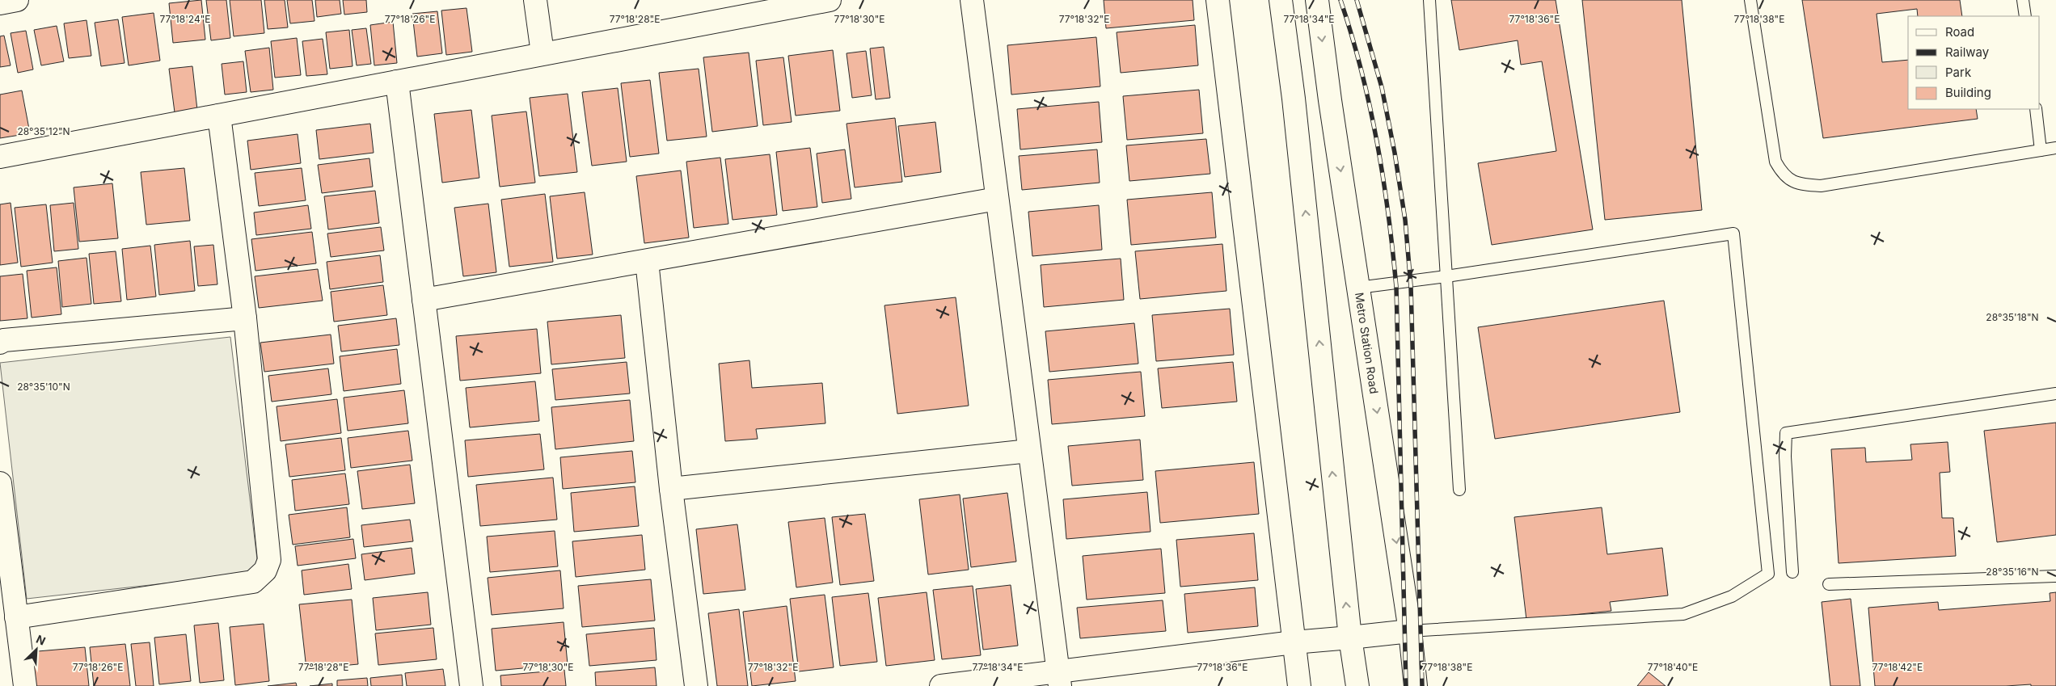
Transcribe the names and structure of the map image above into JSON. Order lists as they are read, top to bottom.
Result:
{
  "streets": {
    "street": ["Metro Station Road"]
  },
  "legend": [
    "Road",
    "Railway",
    "Park",
    "Building"
  ],
  "north": "top right",
  "coordinates": [
    "77°18'24\"E",
    "77°18'26\"E",
    "77°18'28\"E",
    "77°18'30\"E",
    "77°18'32\"E",
    "77°18'34\"E",
    "77°18'36\"E",
    "77°18'38\"E",
    "28°35'12\"N",
    "28°35'18\"N",
    "28°35'10\"N",
    "28°35'16\"N",
    "77°18'40\"E",
    "77°18'42\"E"
  ]
}
